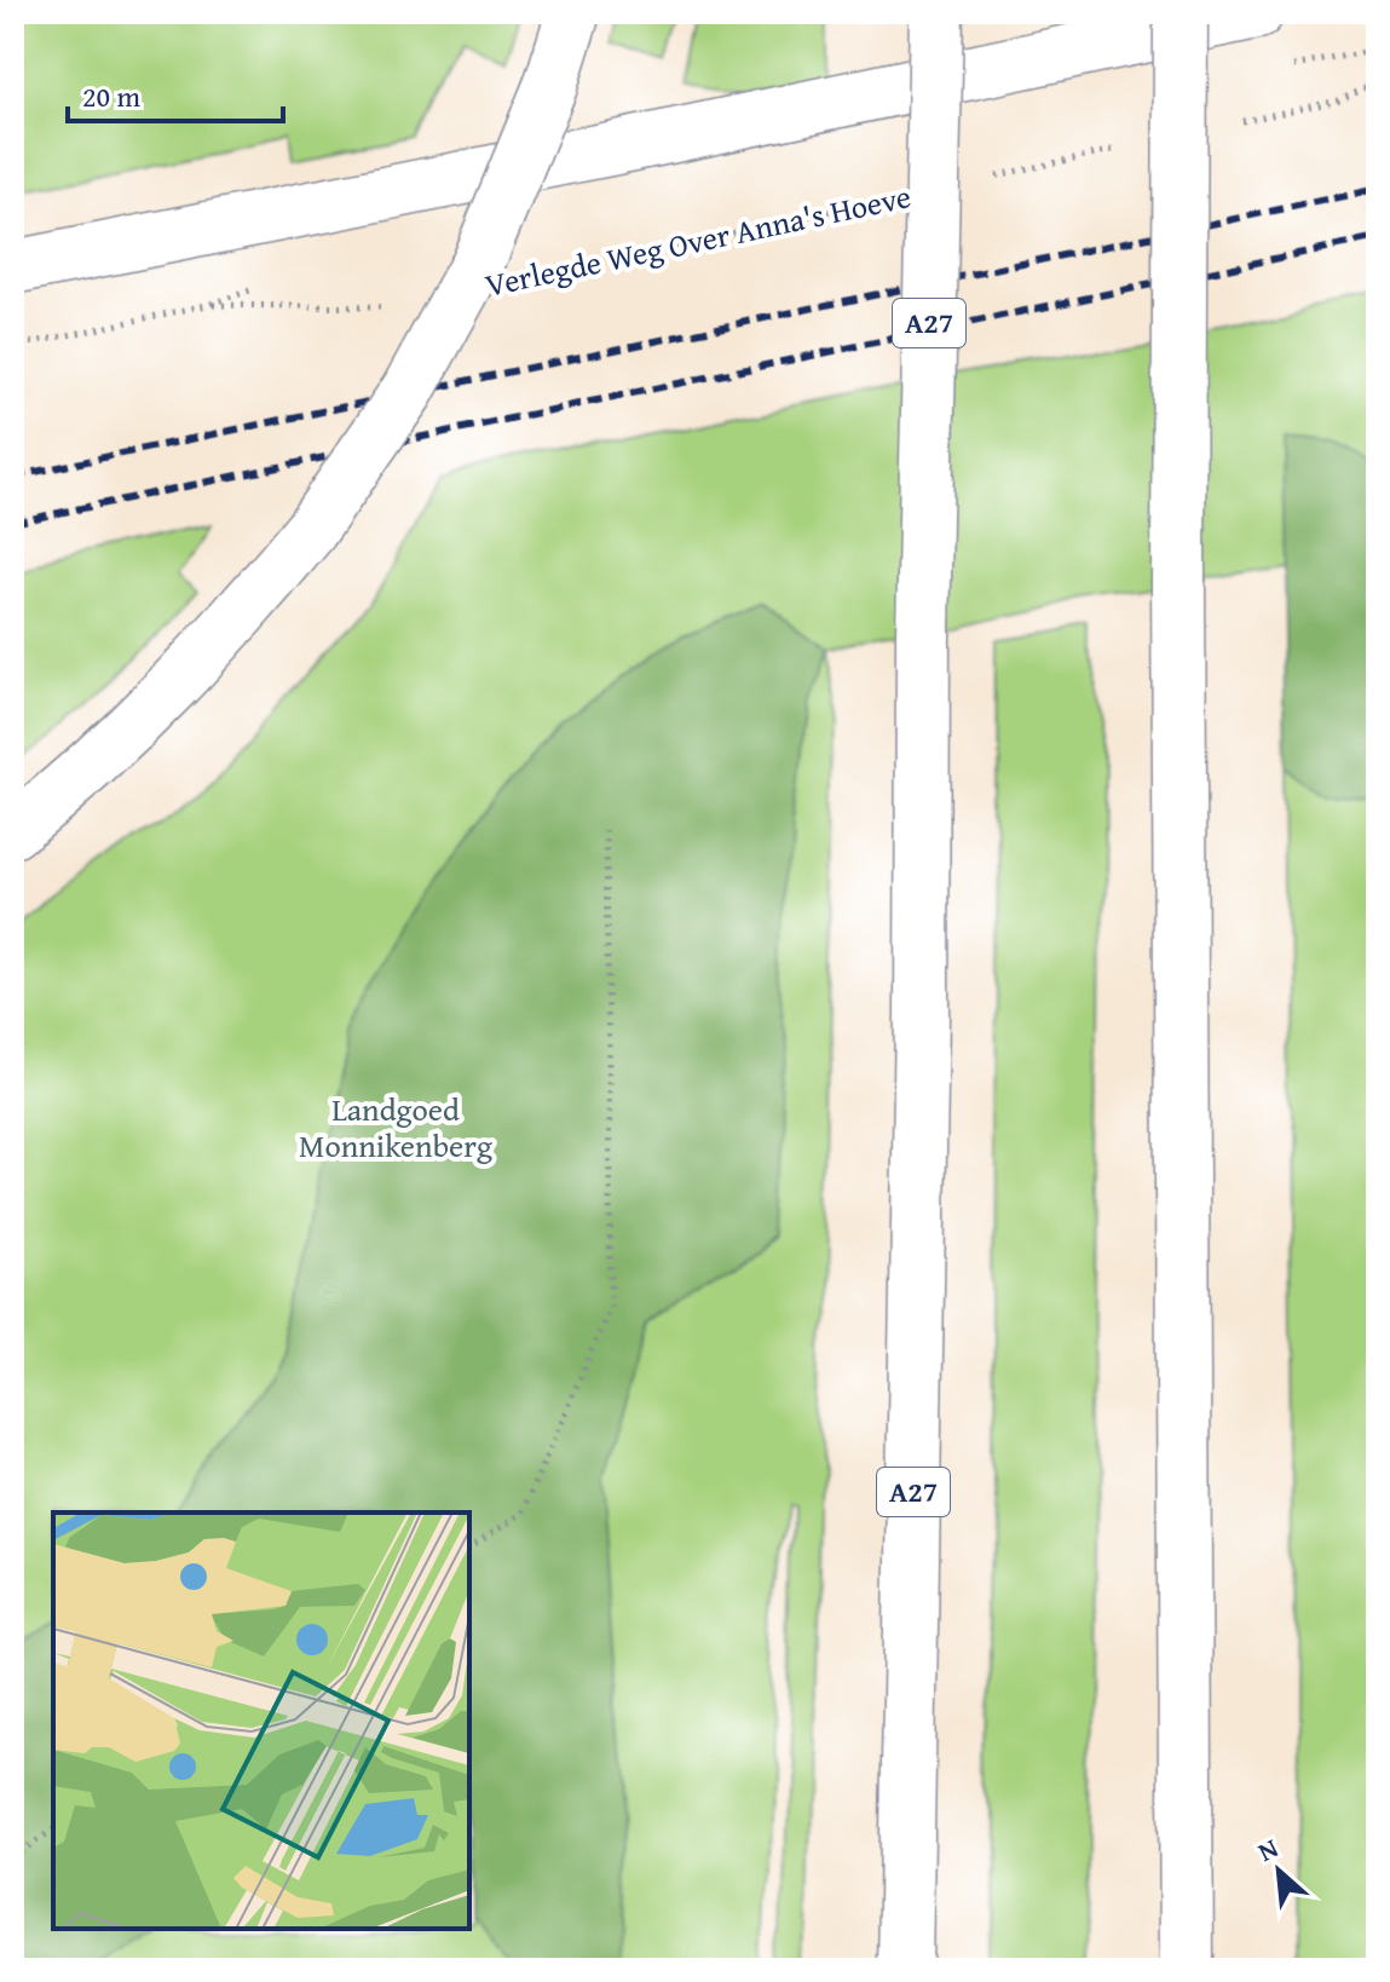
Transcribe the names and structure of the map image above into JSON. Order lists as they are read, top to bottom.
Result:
{
  "streets": {
    "main road": ["A27"],
    "path": ["Verlegde Weg Over Anna's Hoeve"]
  },
  "parks": ["Landgoed Monnikenberg"],
  "scale_bar": "20 m",
  "north": "top left"
}
